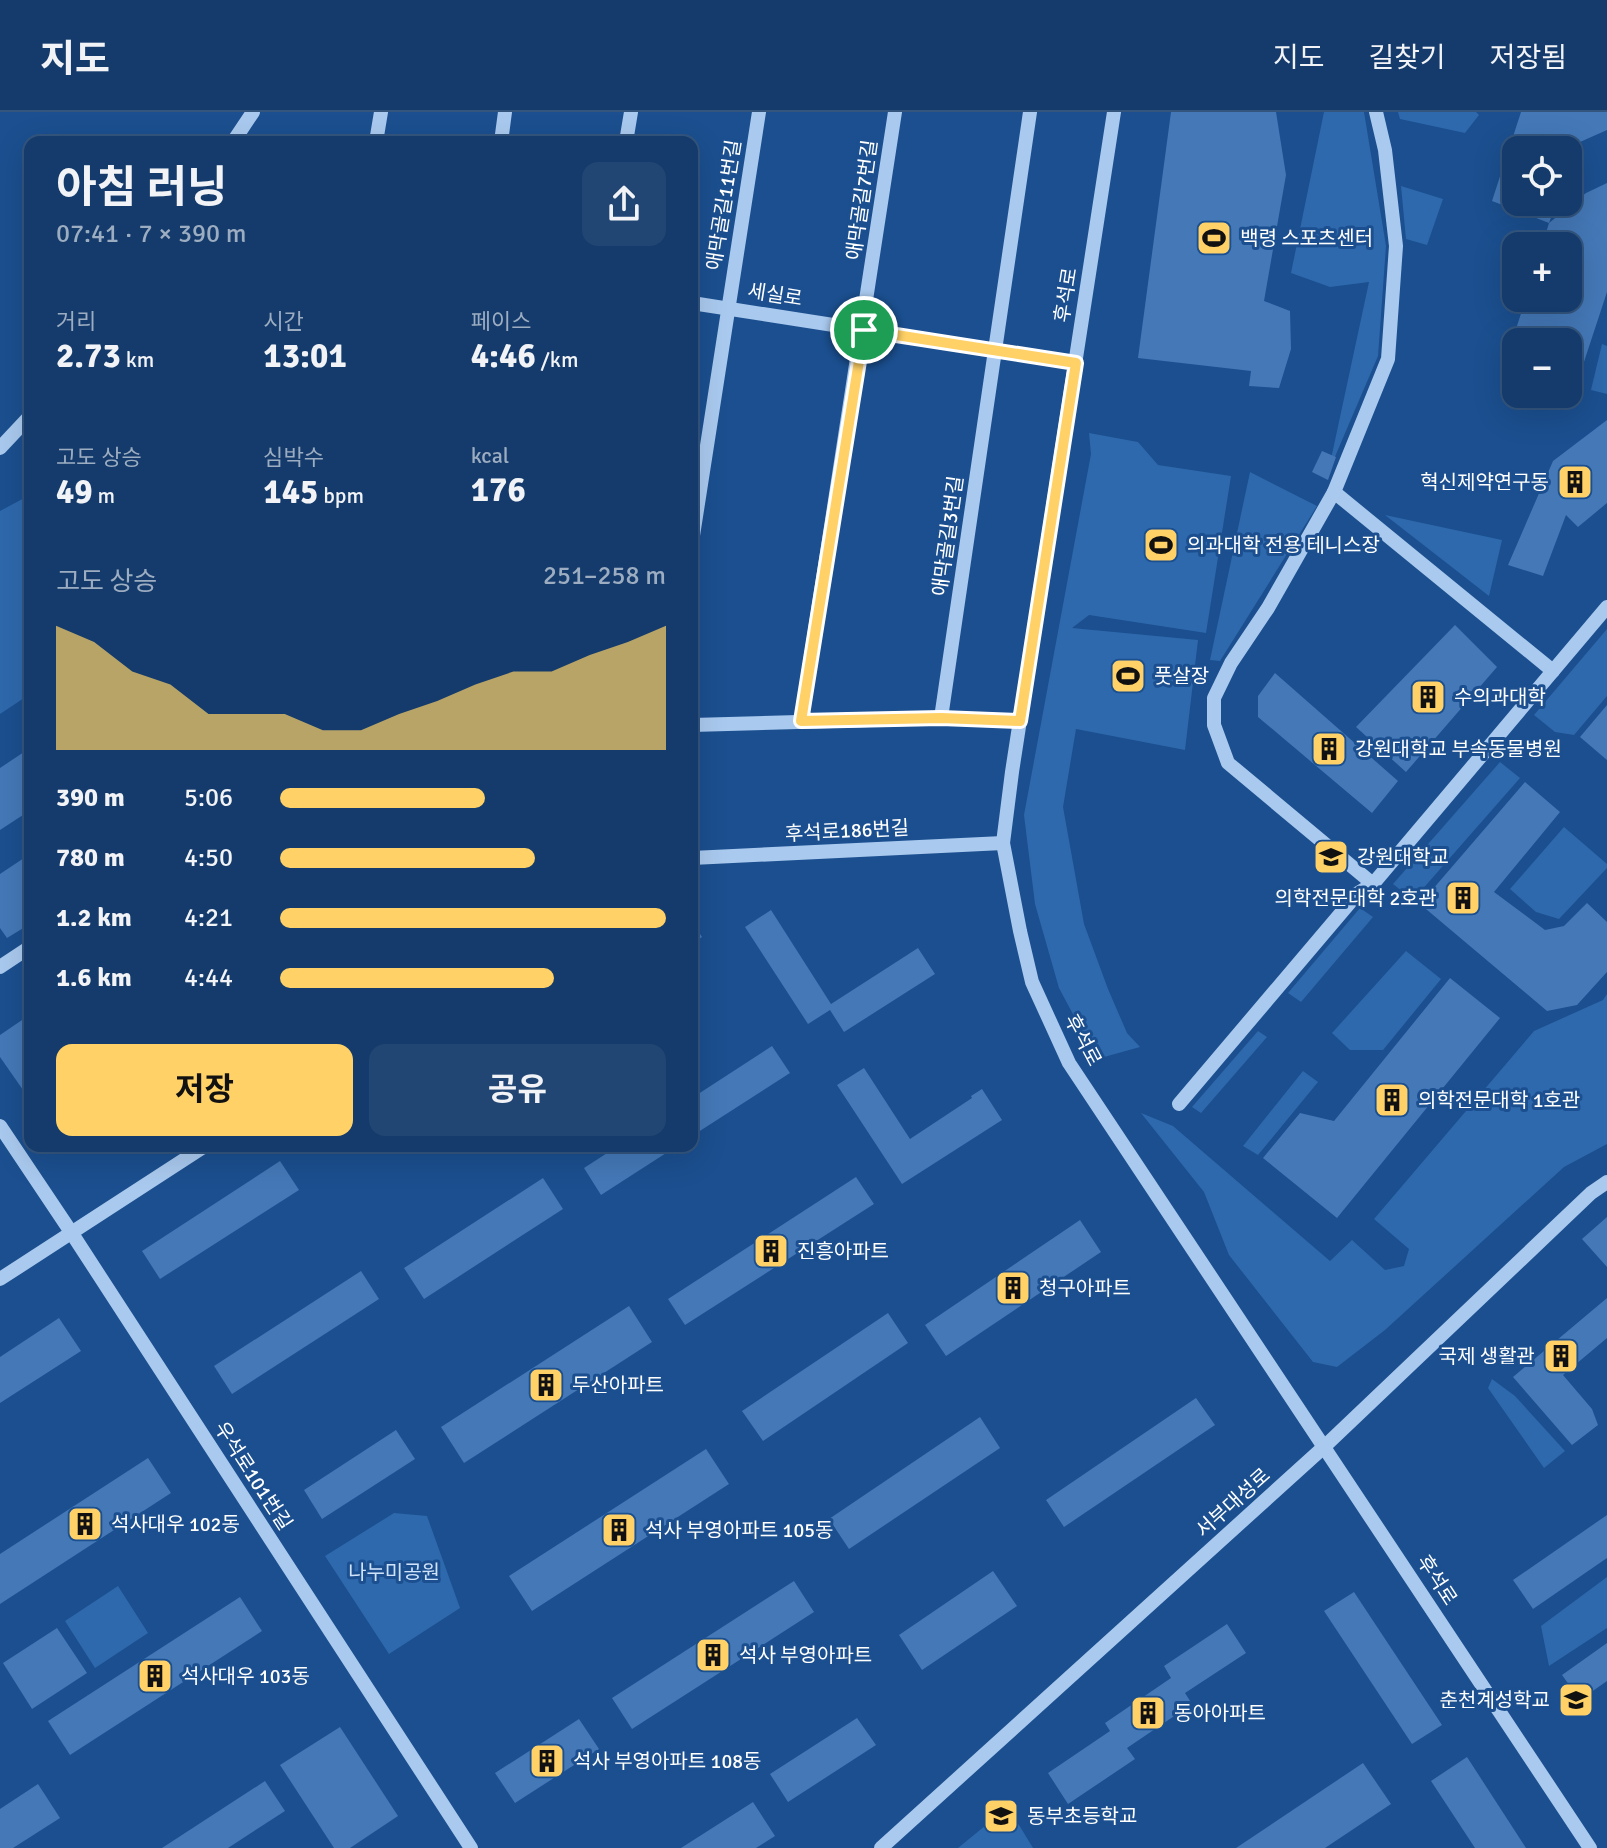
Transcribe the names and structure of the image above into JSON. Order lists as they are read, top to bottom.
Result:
{
  "streets": {
    "street": [
      "애막골길7번길",
      "애막골길11번길",
      "세실로",
      "후석로",
      "애막골길3번길",
      "후석로186번길",
      "우석로101번길",
      "서부대성로"
    ]
  },
  "crossings": [
    ["애막골길7번길", "세실로"],
    ["애막골길11번길", "세실로"],
    ["세실로", "후석로"],
    ["세실로", "애막골길3번길"],
    ["후석로", "후석로186번길"],
    ["후석로", "서부대성로"]
  ],
  "parks": ["나누미공원"],
  "places": {
    "sports": ["백령 스포츠센터", "의과대학 전용 테니스장", "풋살장"],
    "building": [
      "혁신제약연구동",
      "수의과대학",
      "강원대학교 부속동물병원",
      "의학전문대학 2호관",
      "의학전문대학 1호관",
      "진흥아파트",
      "청구아파트",
      "국제 생활관",
      "두산아파트",
      "석사대우 102동",
      "석사 부영아파트 105동",
      "석사 부영아파트",
      "석사대우 103동",
      "동아아파트",
      "석사 부영아파트 108동"
    ],
    "school or university": ["강원대학교", "춘천계성학교", "동부초등학교"]
  },
  "page": {
    "header": "지도",
    "nav": ["지도", "길찾기", "저장됨"],
    "map_buttons": ["+", "−"],
    "heading": ["아침 러닝", "07:41 · 7 × 390 m"],
    "stats": [
      ["거리", "2.73 km"],
      ["시간", "13:01"],
      ["페이스", "4:46 /km"],
      ["고도 상승", "49 m"],
      ["심박수", "145 bpm"],
      ["kcal", "176"]
    ],
    "chart": ["고도 상승", "251–258 m"],
    "list": [
      {
        "name": "390 m",
        "note": "5:06"
      },
      {
        "name": "780 m",
        "note": "4:50"
      },
      {
        "name": "1.2 km",
        "note": "4:21"
      },
      {
        "name": "1.6 km",
        "note": "4:44"
      }
    ],
    "buttons": ["저장", "공유"]
  }
}
